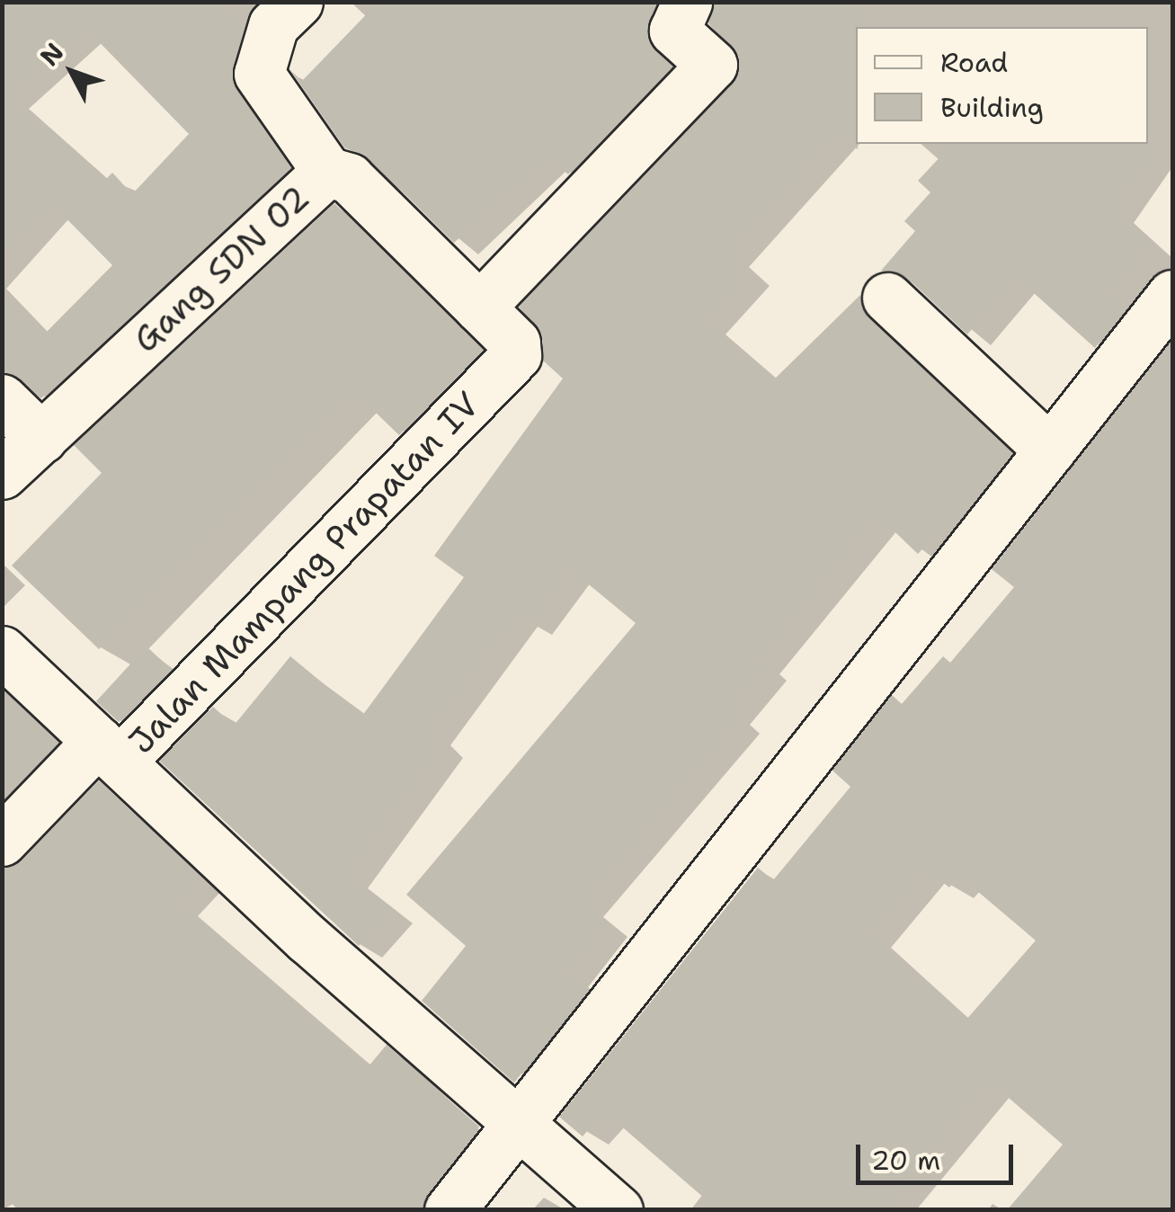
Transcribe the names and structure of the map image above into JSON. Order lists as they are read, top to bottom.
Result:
{
  "streets": {
    "street": ["Gang SDN 02", "Jalan Mampang Prapatan IV"]
  },
  "crossings": [
    ["Gang SDN 02", "Jalan Mampang Prapatan IV"]
  ],
  "legend": ["Road", "Building"],
  "scale_bar": "20 m",
  "north": "top left"
}
